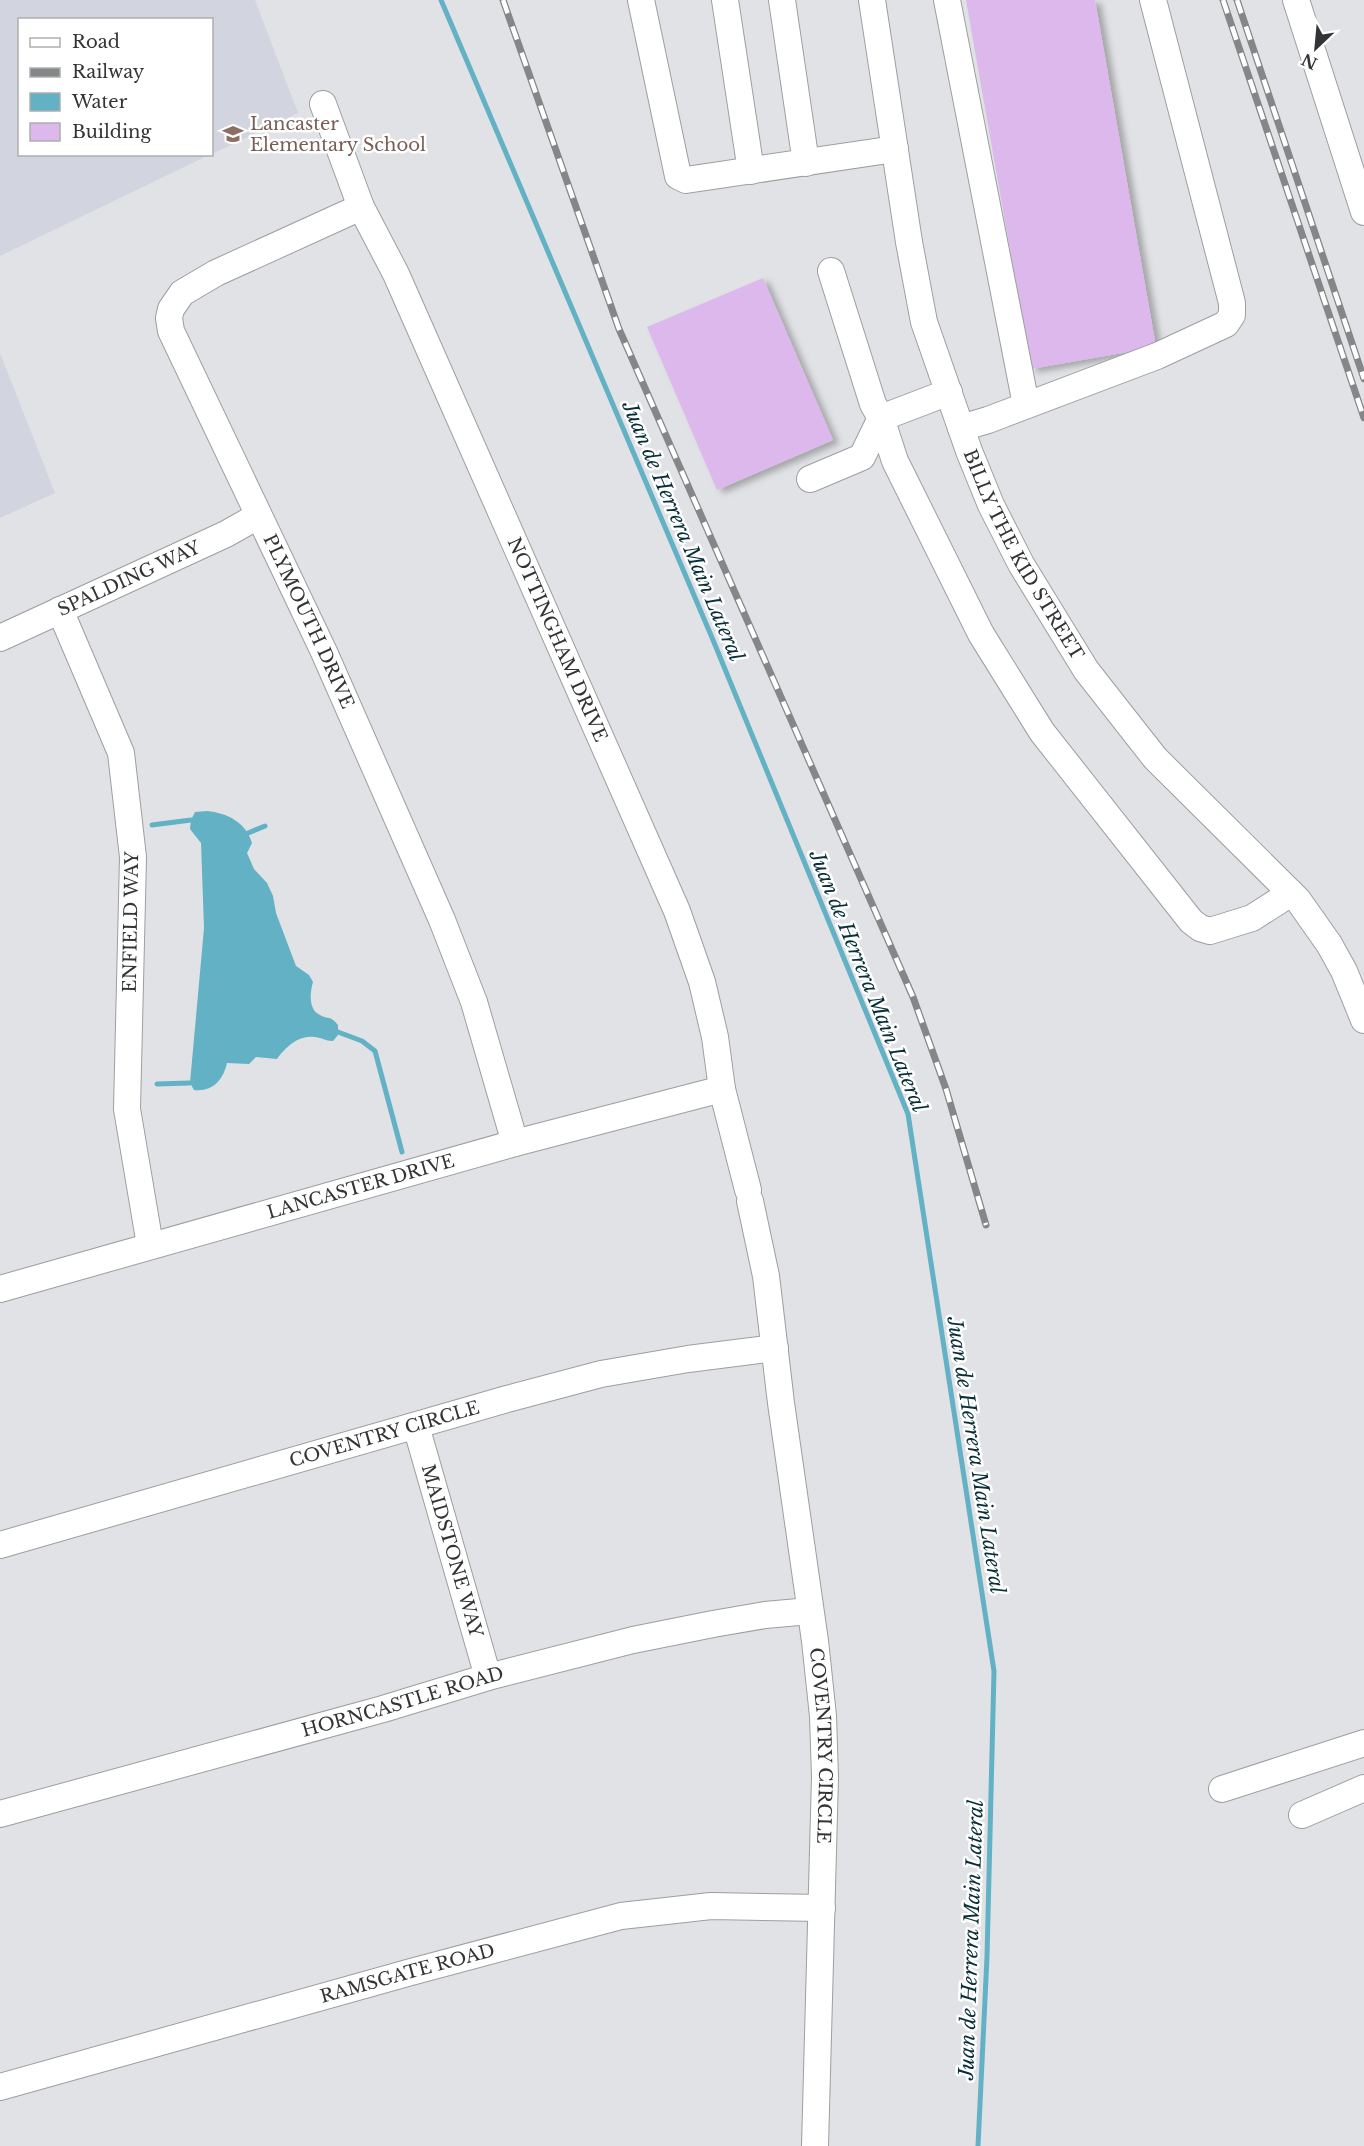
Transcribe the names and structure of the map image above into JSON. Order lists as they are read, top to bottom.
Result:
{
  "streets": {
    "street": [
      "BILLY THE KID STREET",
      "SPALDING WAY",
      "PLYMOUTH DRIVE",
      "NOTTINGHAM DRIVE",
      "ENFIELD WAY",
      "LANCASTER DRIVE",
      "COVENTRY CIRCLE",
      "MAIDSTONE WAY",
      "HORNCASTLE ROAD",
      "RAMSGATE ROAD"
    ]
  },
  "crossings": [
    ["SPALDING WAY", "PLYMOUTH DRIVE"],
    ["SPALDING WAY", "ENFIELD WAY"],
    ["PLYMOUTH DRIVE", "NOTTINGHAM DRIVE"],
    ["PLYMOUTH DRIVE", "LANCASTER DRIVE"],
    ["NOTTINGHAM DRIVE", "LANCASTER DRIVE"],
    ["NOTTINGHAM DRIVE", "COVENTRY CIRCLE"],
    ["ENFIELD WAY", "LANCASTER DRIVE"],
    ["COVENTRY CIRCLE", "MAIDSTONE WAY"],
    ["COVENTRY CIRCLE", "HORNCASTLE ROAD"],
    ["COVENTRY CIRCLE", "RAMSGATE ROAD"],
    ["MAIDSTONE WAY", "HORNCASTLE ROAD"]
  ],
  "water": ["Juan de Herrera Main Lateral"],
  "places": {
    "school or university": ["Lancaster Elementary School"]
  },
  "legend": [
    "Road",
    "Railway",
    "Water",
    "Building"
  ],
  "north": "bottom left"
}
